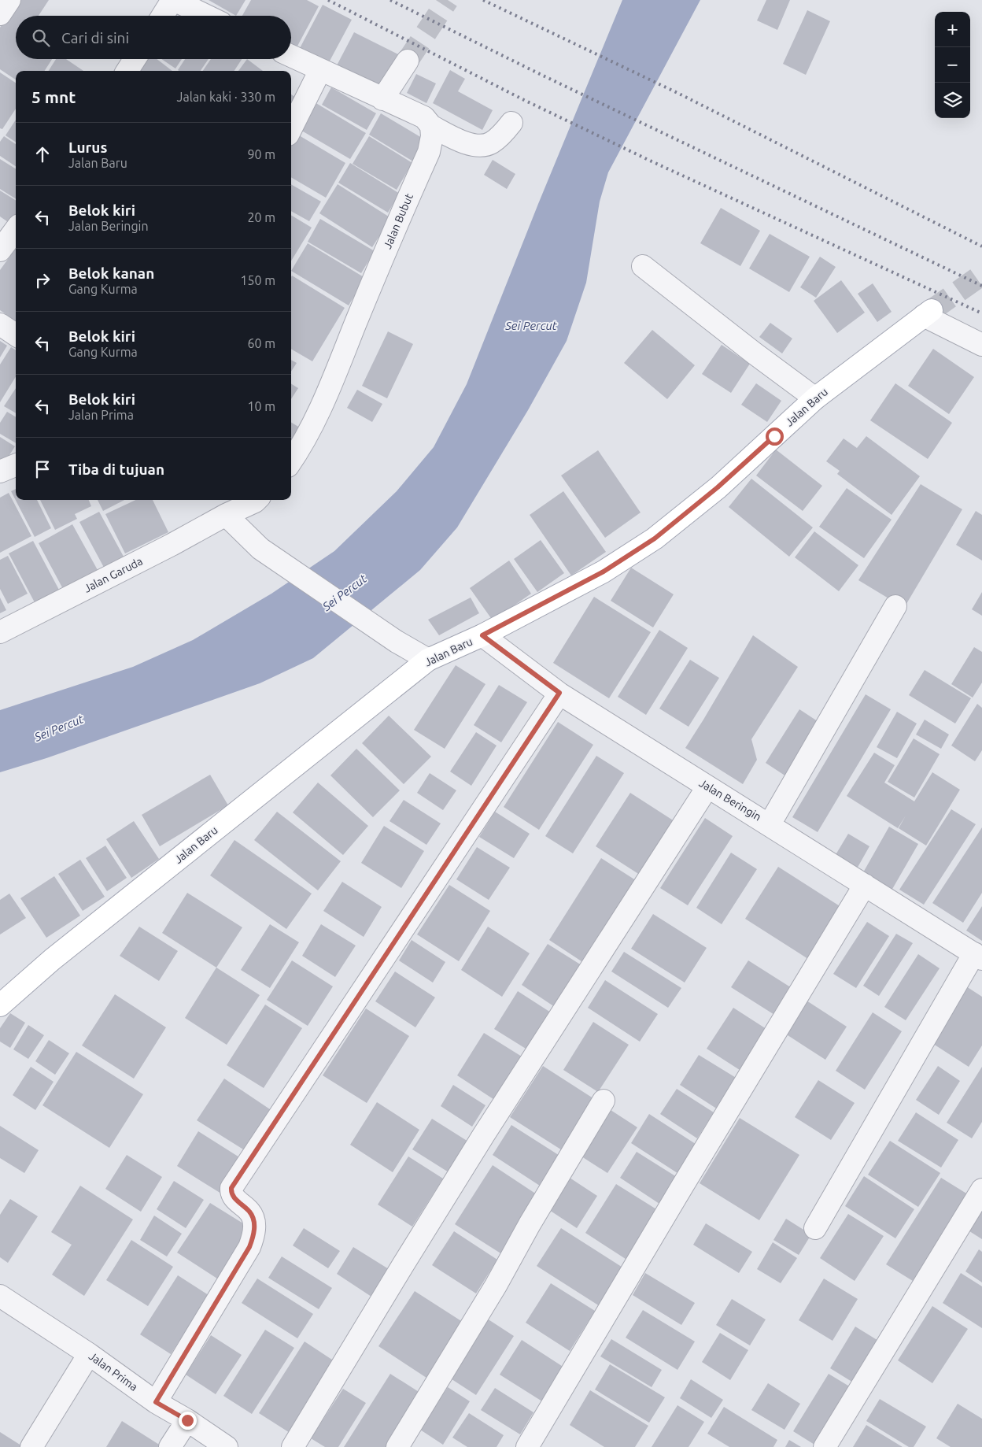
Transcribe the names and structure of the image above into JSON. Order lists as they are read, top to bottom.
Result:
{
  "streets": {
    "main road": ["Jalan Baru"],
    "street": [
      "Jalan Bubut",
      "Jalan Garuda",
      "Jalan Beringin",
      "Jalan Prima"
    ]
  },
  "crossings": [
    ["Jalan Baru", "Jalan Beringin"]
  ],
  "water": ["Sei Percut"],
  "page": {
    "map_buttons": ["+", "−"],
    "search": "Cari di sini",
    "heading": ["5 mnt", "Jalan kaki · 330 m"],
    "list": [
      ["Lurus", "Jalan Baru", "90 m"],
      ["Belok kiri", "Jalan Beringin", "20 m"],
      ["Belok kanan", "Gang Kurma", "150 m"],
      ["Belok kiri", "Gang Kurma", "60 m"],
      ["Belok kiri", "Jalan Prima", "10 m"],
      "Tiba di tujuan"
    ]
  }
}
